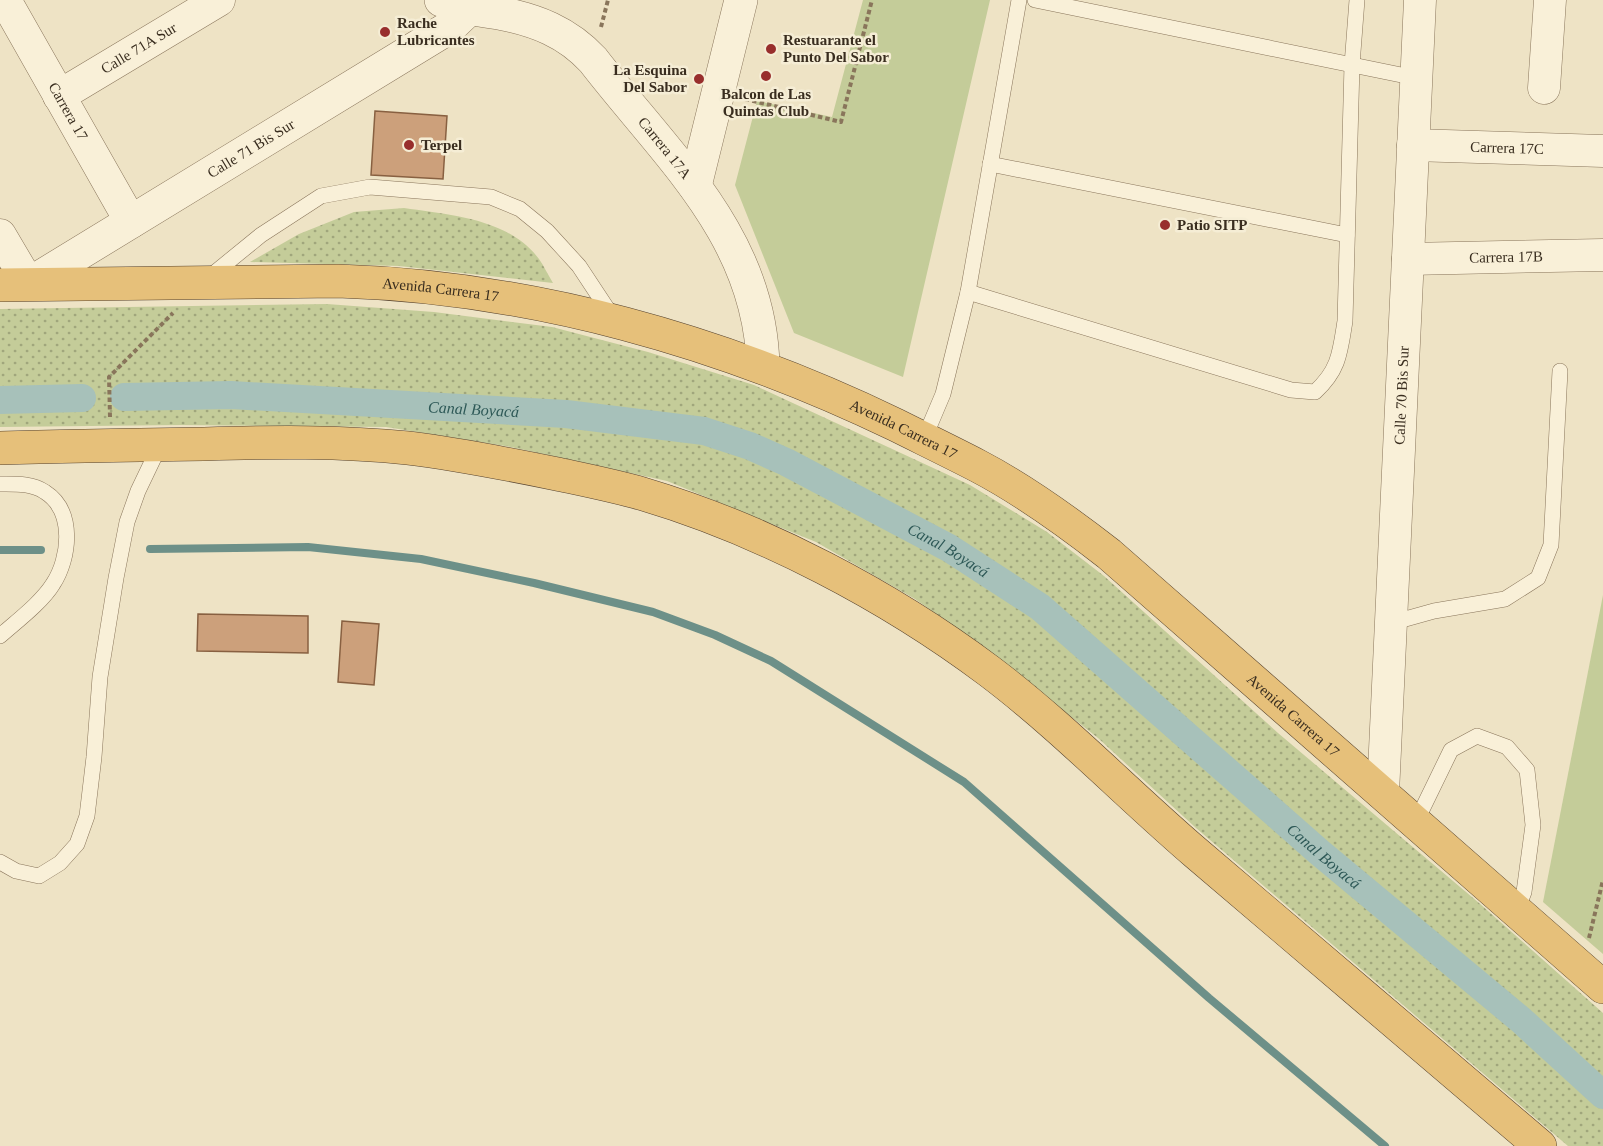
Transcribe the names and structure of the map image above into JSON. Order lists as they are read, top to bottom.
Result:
{
  "streets": {
    "highway": ["Avenida Carrera 17"],
    "street": [
      "Calle 71A Sur",
      "Carrera 17",
      "Calle 71 Bis Sur",
      "Carrera 17A",
      "Carrera 17C",
      "Carrera 17B",
      "Calle 70 Bis Sur"
    ]
  },
  "crossings": [
    ["Calle 71A Sur", "Carrera 17"],
    ["Carrera 17", "Calle 71 Bis Sur"],
    ["Calle 71 Bis Sur", "Carrera 17A"],
    ["Calle 71 Bis Sur", "Avenida Carrera 17"],
    ["Carrera 17A", "Avenida Carrera 17"],
    ["Carrera 17C", "Calle 70 Bis Sur"],
    ["Carrera 17B", "Calle 70 Bis Sur"],
    ["Avenida Carrera 17", "Calle 70 Bis Sur"]
  ],
  "water": ["Canal Boyacá"],
  "places": [
    "Rache Lubricantes",
    "Restuarante el Punto Del Sabor",
    "Balcon de Las Quintas Club",
    "La Esquina Del Sabor",
    "Terpel",
    "Patio SITP"
  ]
}
